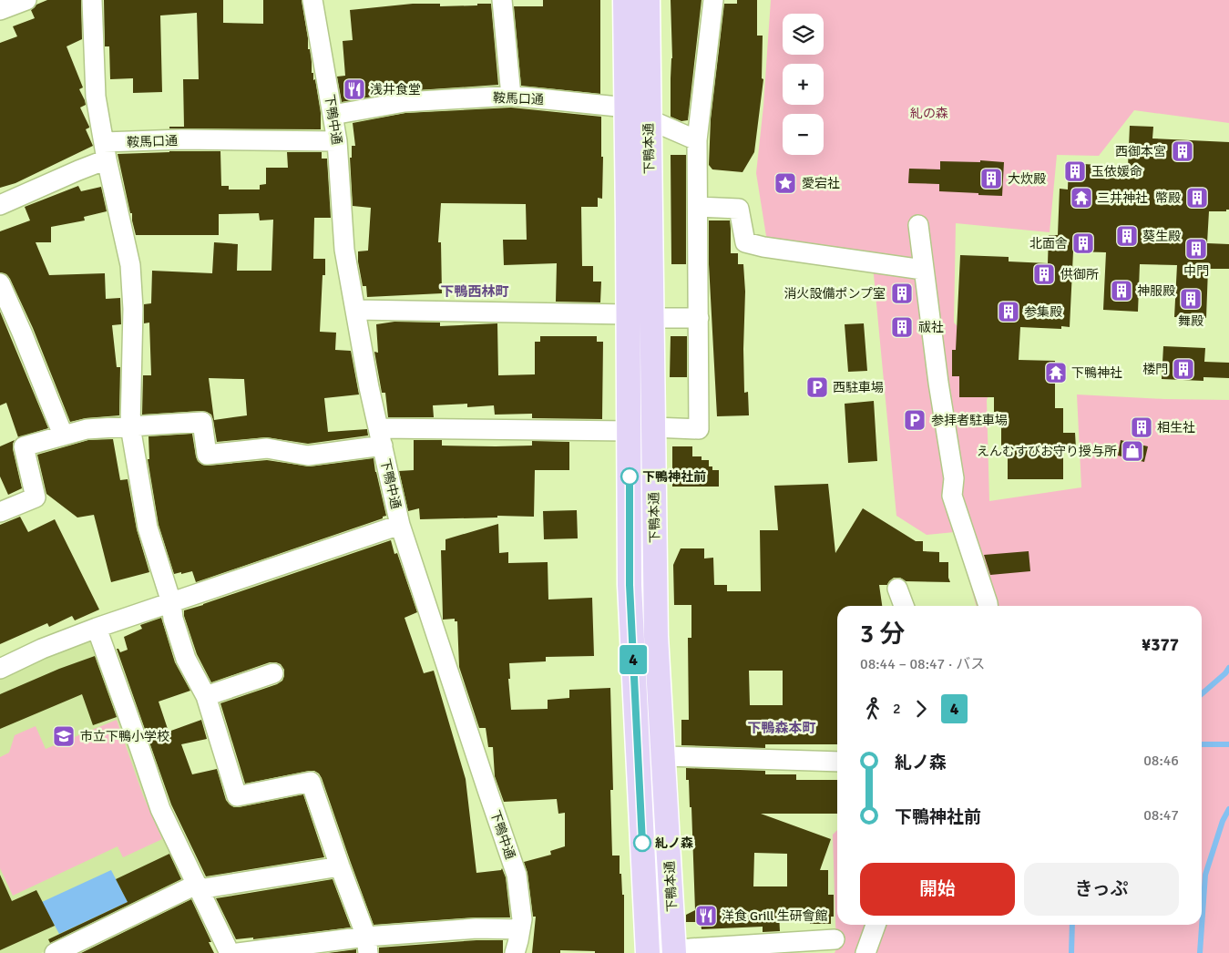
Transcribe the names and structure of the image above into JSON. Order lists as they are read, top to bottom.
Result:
{
  "streets": {
    "main road": ["下鴨本通"],
    "street": ["鞍馬口通", "下鴨中通"]
  },
  "crossings": [
    ["鞍馬口通", "下鴨中通"],
    ["鞍馬口通", "下鴨本通"]
  ],
  "districts": ["下鴨西林町", "下鴨森本町"],
  "parks": ["糺の森"],
  "places": {
    "restaurant": ["浅井食堂", "洋食 Grill 生研會館"],
    "building": [
      "西御本宮",
      "玉依媛命",
      "大炊殿",
      "幣殿",
      "葵生殿",
      "北面舎",
      "中門",
      "供御所",
      "神服殿",
      "消火設備ポンプ室",
      "舞殿",
      "参集殿",
      "祓社",
      "楼門",
      "相生社"
    ],
    "place": ["愛宕社"],
    "temple": ["三井神社", "下鴨神社"],
    "parking": ["西駐車場", "参拝者駐車場"],
    "shop": ["えんむすびお守り授与所"],
    "other": ["下鴨神社前", "糺ノ森"],
    "school or university": ["市立下鴨小学校"]
  },
  "lines": ["bus line 4"],
  "page": {
    "on_map": "4",
    "map_buttons": ["+", "−"],
    "heading": ["3 分", "08:44 – 08:47 · バス", "¥377"],
    "legs": ["2", "4"],
    "list": [
      {
        "name": "糺ノ森",
        "value": "08:46"
      },
      {
        "name": "下鴨神社前",
        "value": "08:47"
      }
    ],
    "buttons": ["開始", "きっぷ"]
  }
}
